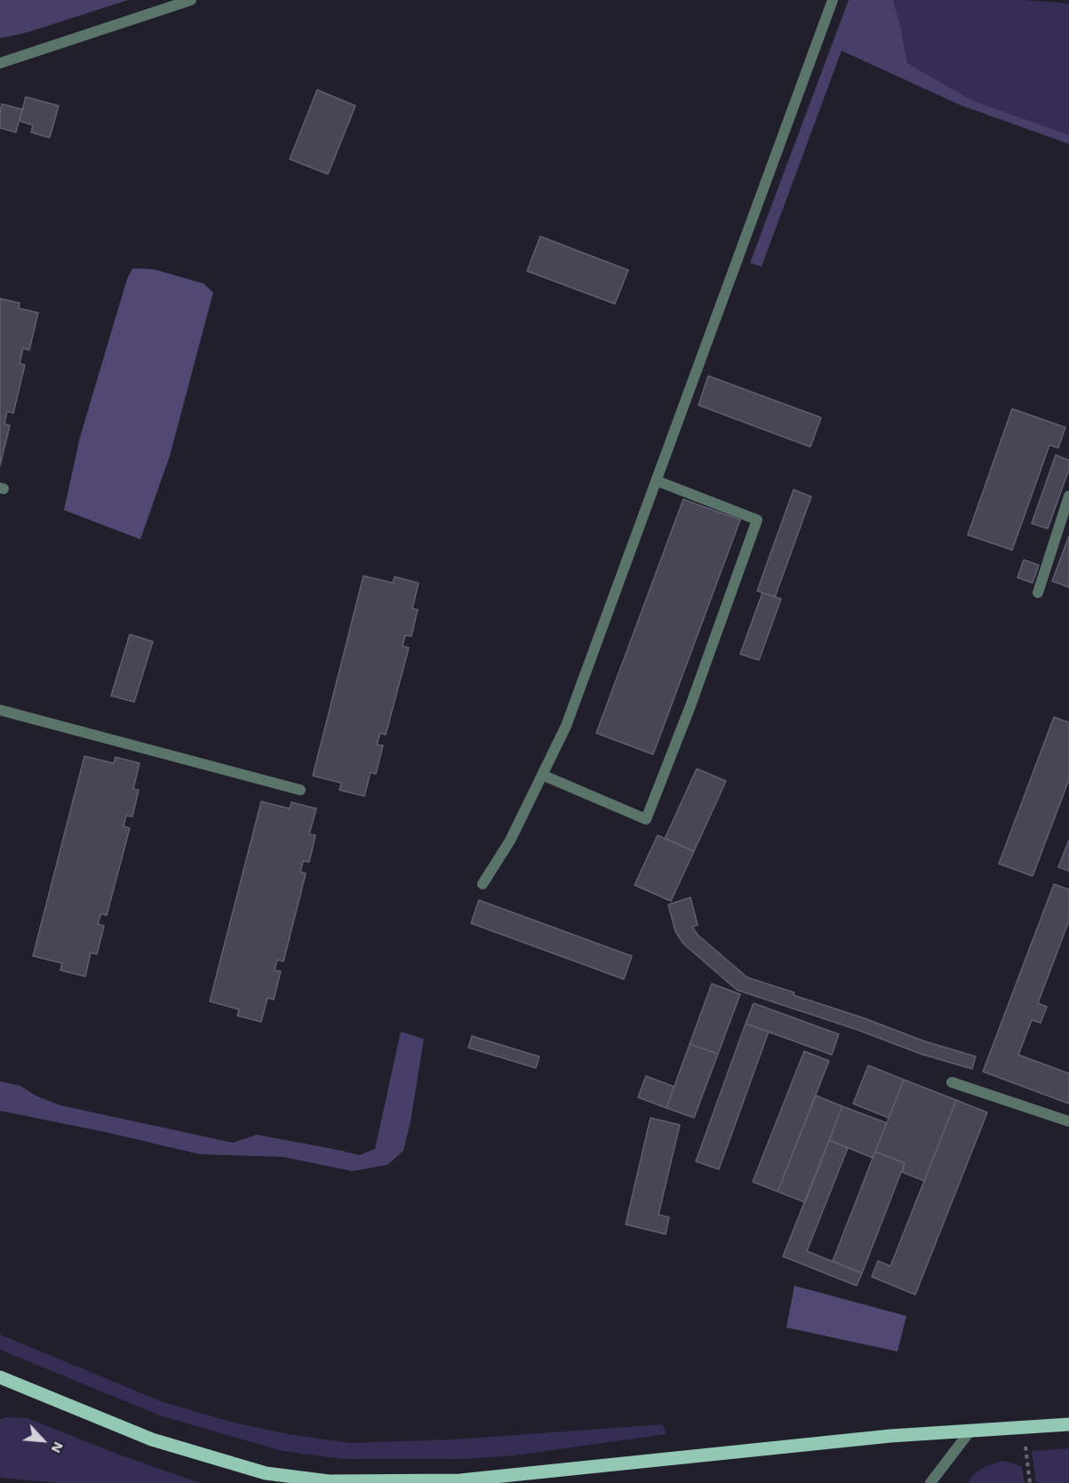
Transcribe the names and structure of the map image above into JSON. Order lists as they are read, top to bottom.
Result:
{
  "north": "bottom right"
}
